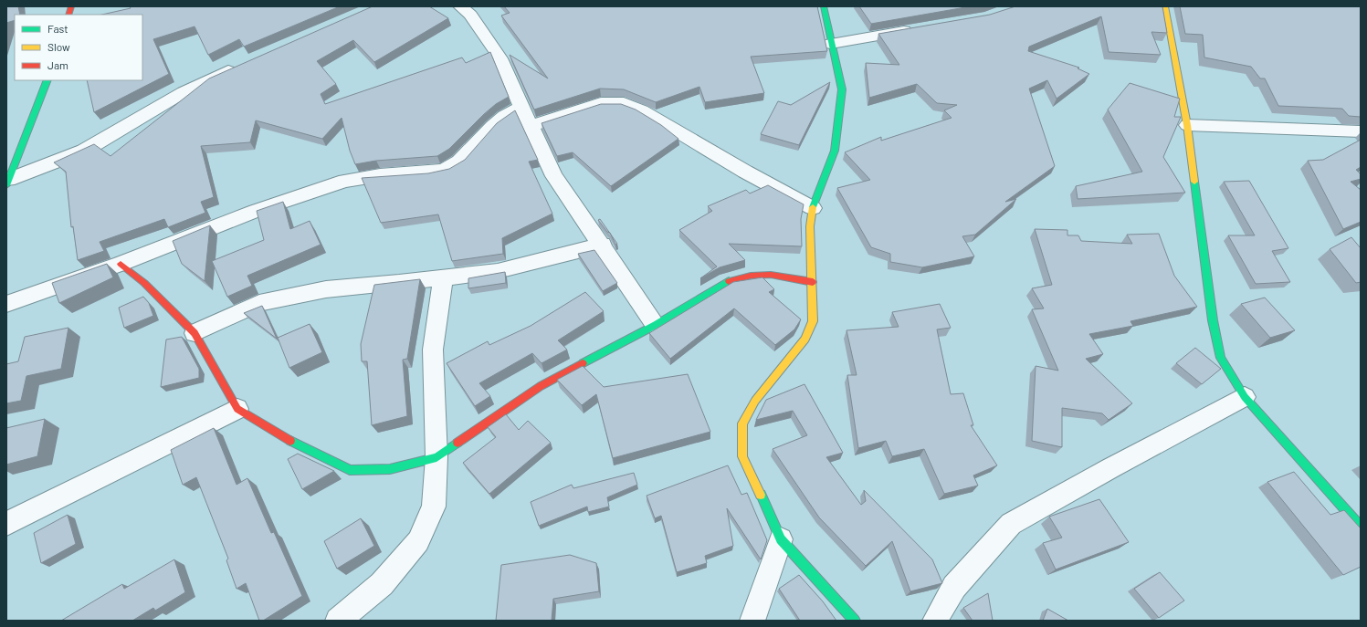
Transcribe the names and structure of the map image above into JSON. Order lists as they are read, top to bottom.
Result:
{
  "legend": ["Fast", "Slow", "Jam"]
}
